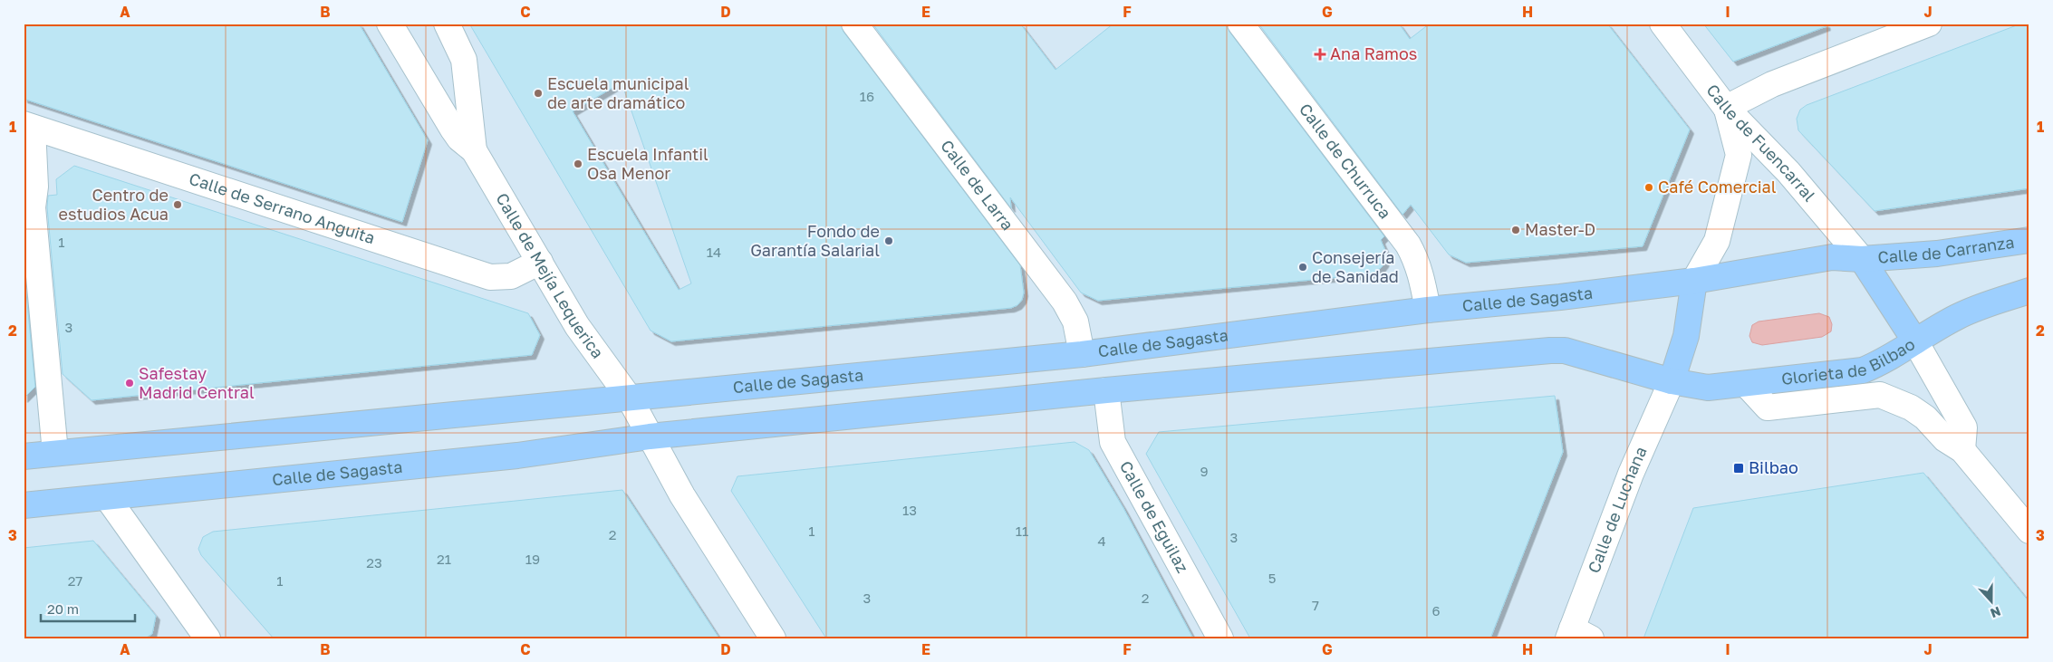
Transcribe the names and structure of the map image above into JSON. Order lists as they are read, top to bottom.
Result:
{
  "streets": {
    "main road": ["Calle de Carranza", "Calle de Sagasta", "Glorieta de Bilbao"],
    "street": [
      "Calle de Fuencarral",
      "Calle de Churruca",
      "Calle de Larra",
      "Calle de Serrano Anguita",
      "Calle de Mejía Lequerica",
      "Calle de Luchana",
      "Calle de Eguilaz"
    ]
  },
  "crossings": [
    ["Calle de Fuencarral", "Calle de Carranza"],
    ["Calle de Fuencarral", "Glorieta de Bilbao"],
    ["Calle de Churruca", "Calle de Sagasta"],
    ["Calle de Larra", "Calle de Sagasta"],
    ["Calle de Serrano Anguita", "Calle de Mejía Lequerica"],
    ["Calle de Carranza", "Glorieta de Bilbao"],
    ["Calle de Mejía Lequerica", "Calle de Sagasta"],
    ["Calle de Sagasta", "Glorieta de Bilbao"],
    ["Calle de Sagasta", "Calle de Luchana"],
    ["Calle de Sagasta", "Calle de Eguilaz"],
    ["Glorieta de Bilbao", "Calle de Luchana"]
  ],
  "places": {
    "health": ["Ana Ramos"],
    "other": [
      "Escuela municipal de arte dramático",
      "Escuela Infantil Osa Menor",
      "Café Comercial",
      "Centro de estudios Acua",
      "Master-D",
      "Fondo de Garantía Salarial",
      "Consejería de Sanidad",
      "Safestay Madrid Central"
    ],
    "transit": ["Bilbao"]
  },
  "house_numbers": [
    "16",
    "1",
    "14",
    "3",
    "9",
    "13",
    "1",
    "11",
    "2",
    "3",
    "4",
    "21",
    "19",
    "23",
    "5",
    "27",
    "1",
    "3",
    "2",
    "7",
    "6"
  ],
  "scale_bar": "20 m",
  "north": "bottom",
  "grid": {
    "columns": [
      "A",
      "B",
      "C",
      "D",
      "E",
      "F",
      "G",
      "H",
      "I",
      "J"
    ],
    "rows": ["1", "2", "3"]
  }
}
